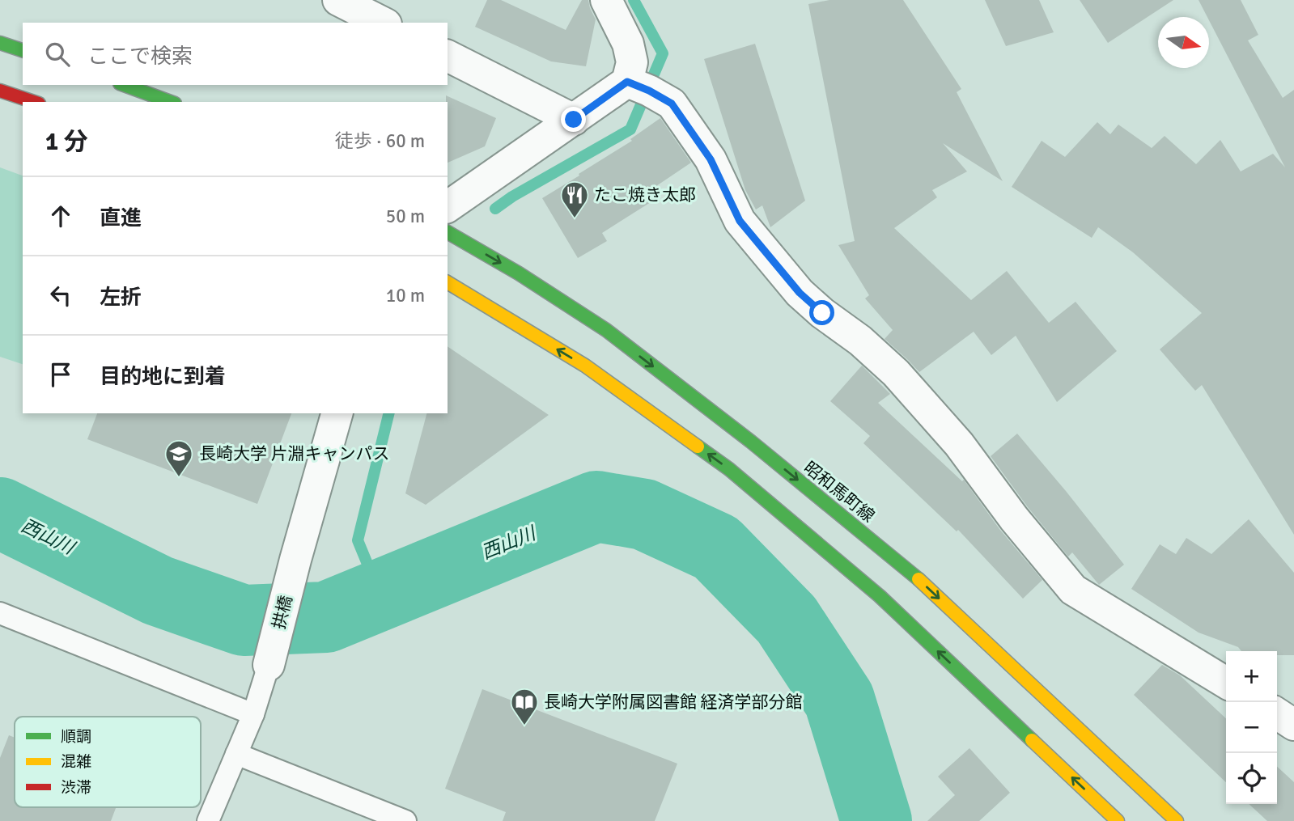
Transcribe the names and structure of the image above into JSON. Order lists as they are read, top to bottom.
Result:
{
  "streets": {
    "main road": ["昭和馬町線"],
    "street": ["拱橋"]
  },
  "water": ["西山川"],
  "places": {
    "restaurant": ["たこ焼き太郎"],
    "school or university": ["長崎大学 片淵キャンパス"],
    "library": ["長崎大学附属図書館 経済学部分館"]
  },
  "legend": ["順調", "混雑", "渋滞"],
  "north": "right",
  "page": {
    "search": "ここで検索",
    "heading": ["1 分", "徒歩 · 60 m"],
    "list": [
      ["直進", "50 m"],
      ["左折", "10 m"],
      "目的地に到着"
    ],
    "map_buttons": ["+", "−"]
  }
}
